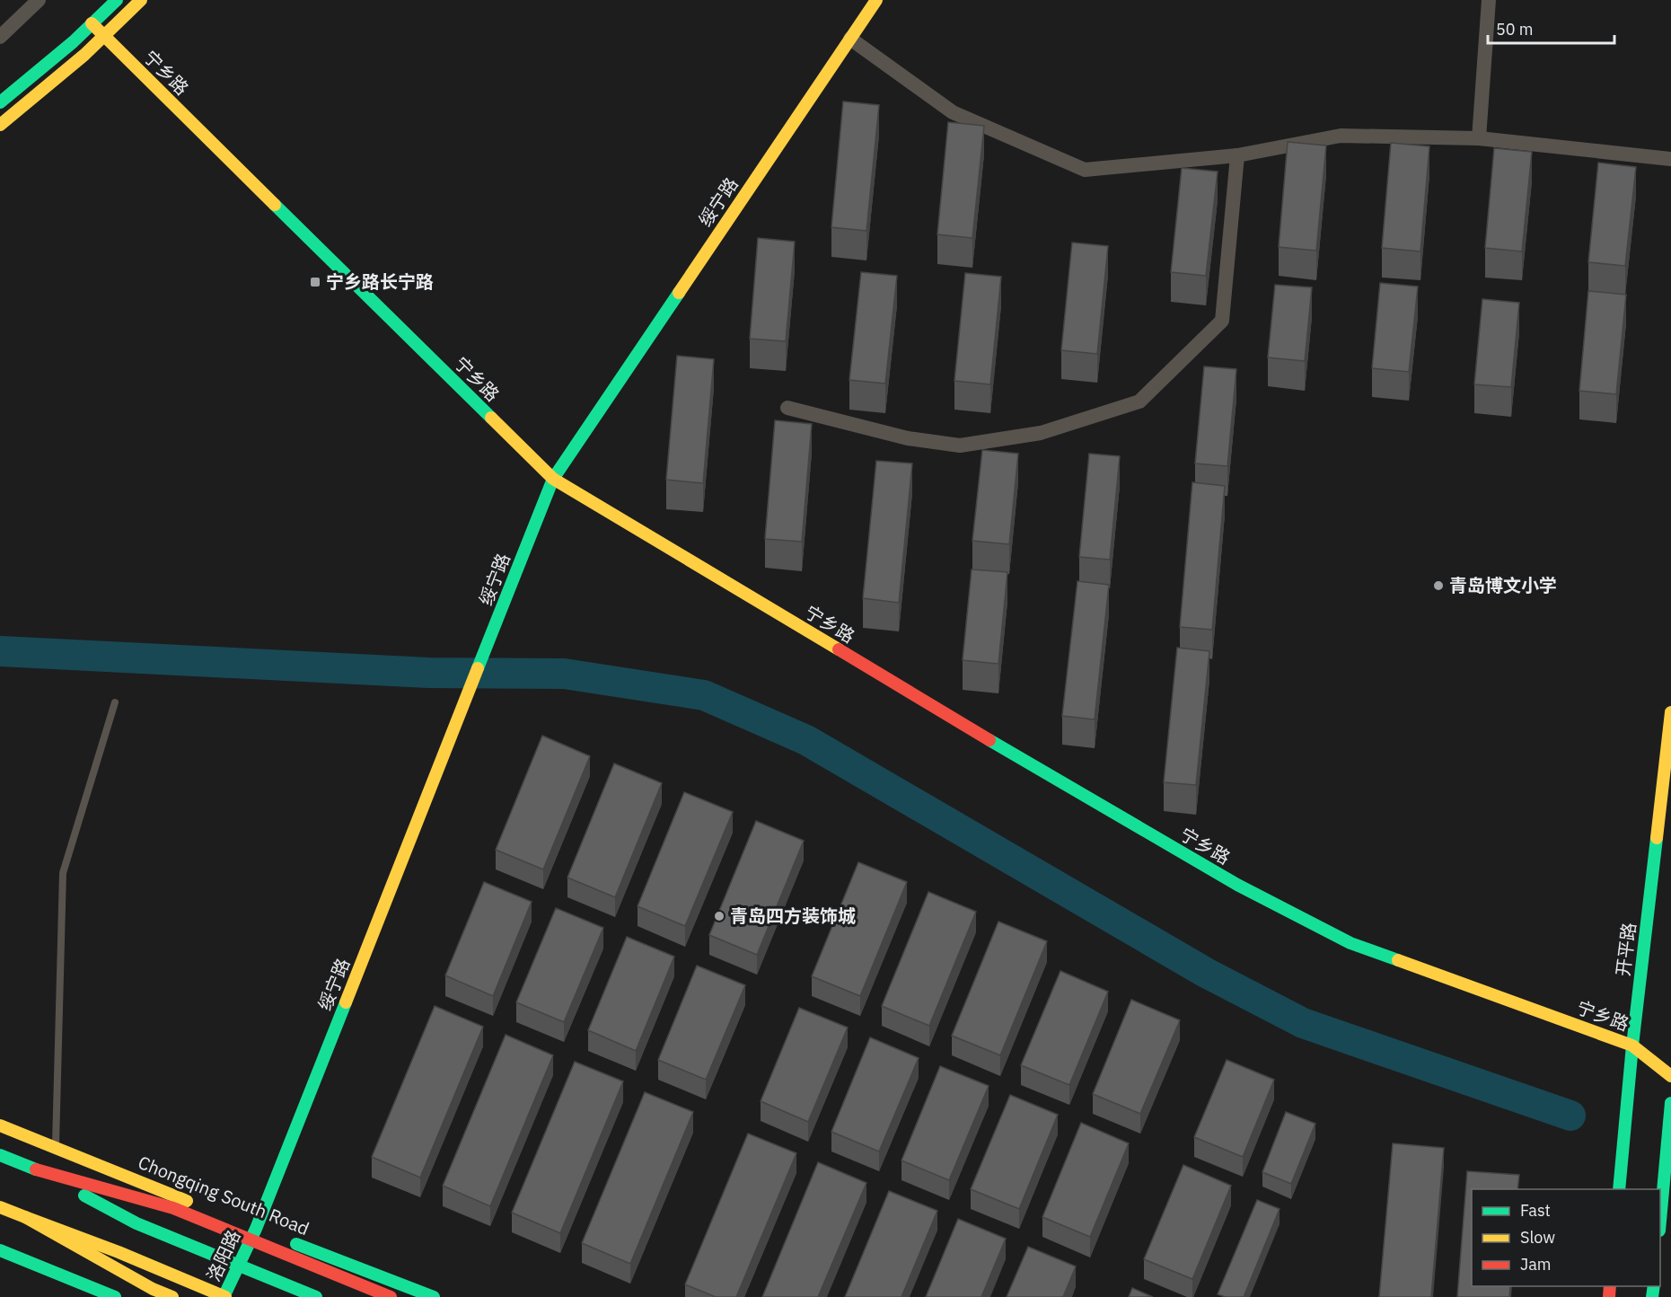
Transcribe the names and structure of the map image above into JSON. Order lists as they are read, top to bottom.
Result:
{
  "streets": {
    "main road": [
      "宁乡路",
      "绥宁路",
      "开平路",
      "Chongqing South Road",
      "洛阳路"
    ]
  },
  "crossings": [
    ["宁乡路", "绥宁路"],
    ["宁乡路", "开平路"],
    ["绥宁路", "Chongqing South Road"],
    ["绥宁路", "洛阳路"],
    ["Chongqing South Road", "洛阳路"]
  ],
  "places": {
    "transit": ["宁乡路长宁路"],
    "other": ["青岛博文小学", "青岛四方装饰城"]
  },
  "legend": ["Fast", "Slow", "Jam"],
  "scale_bar": "50 m"
}
